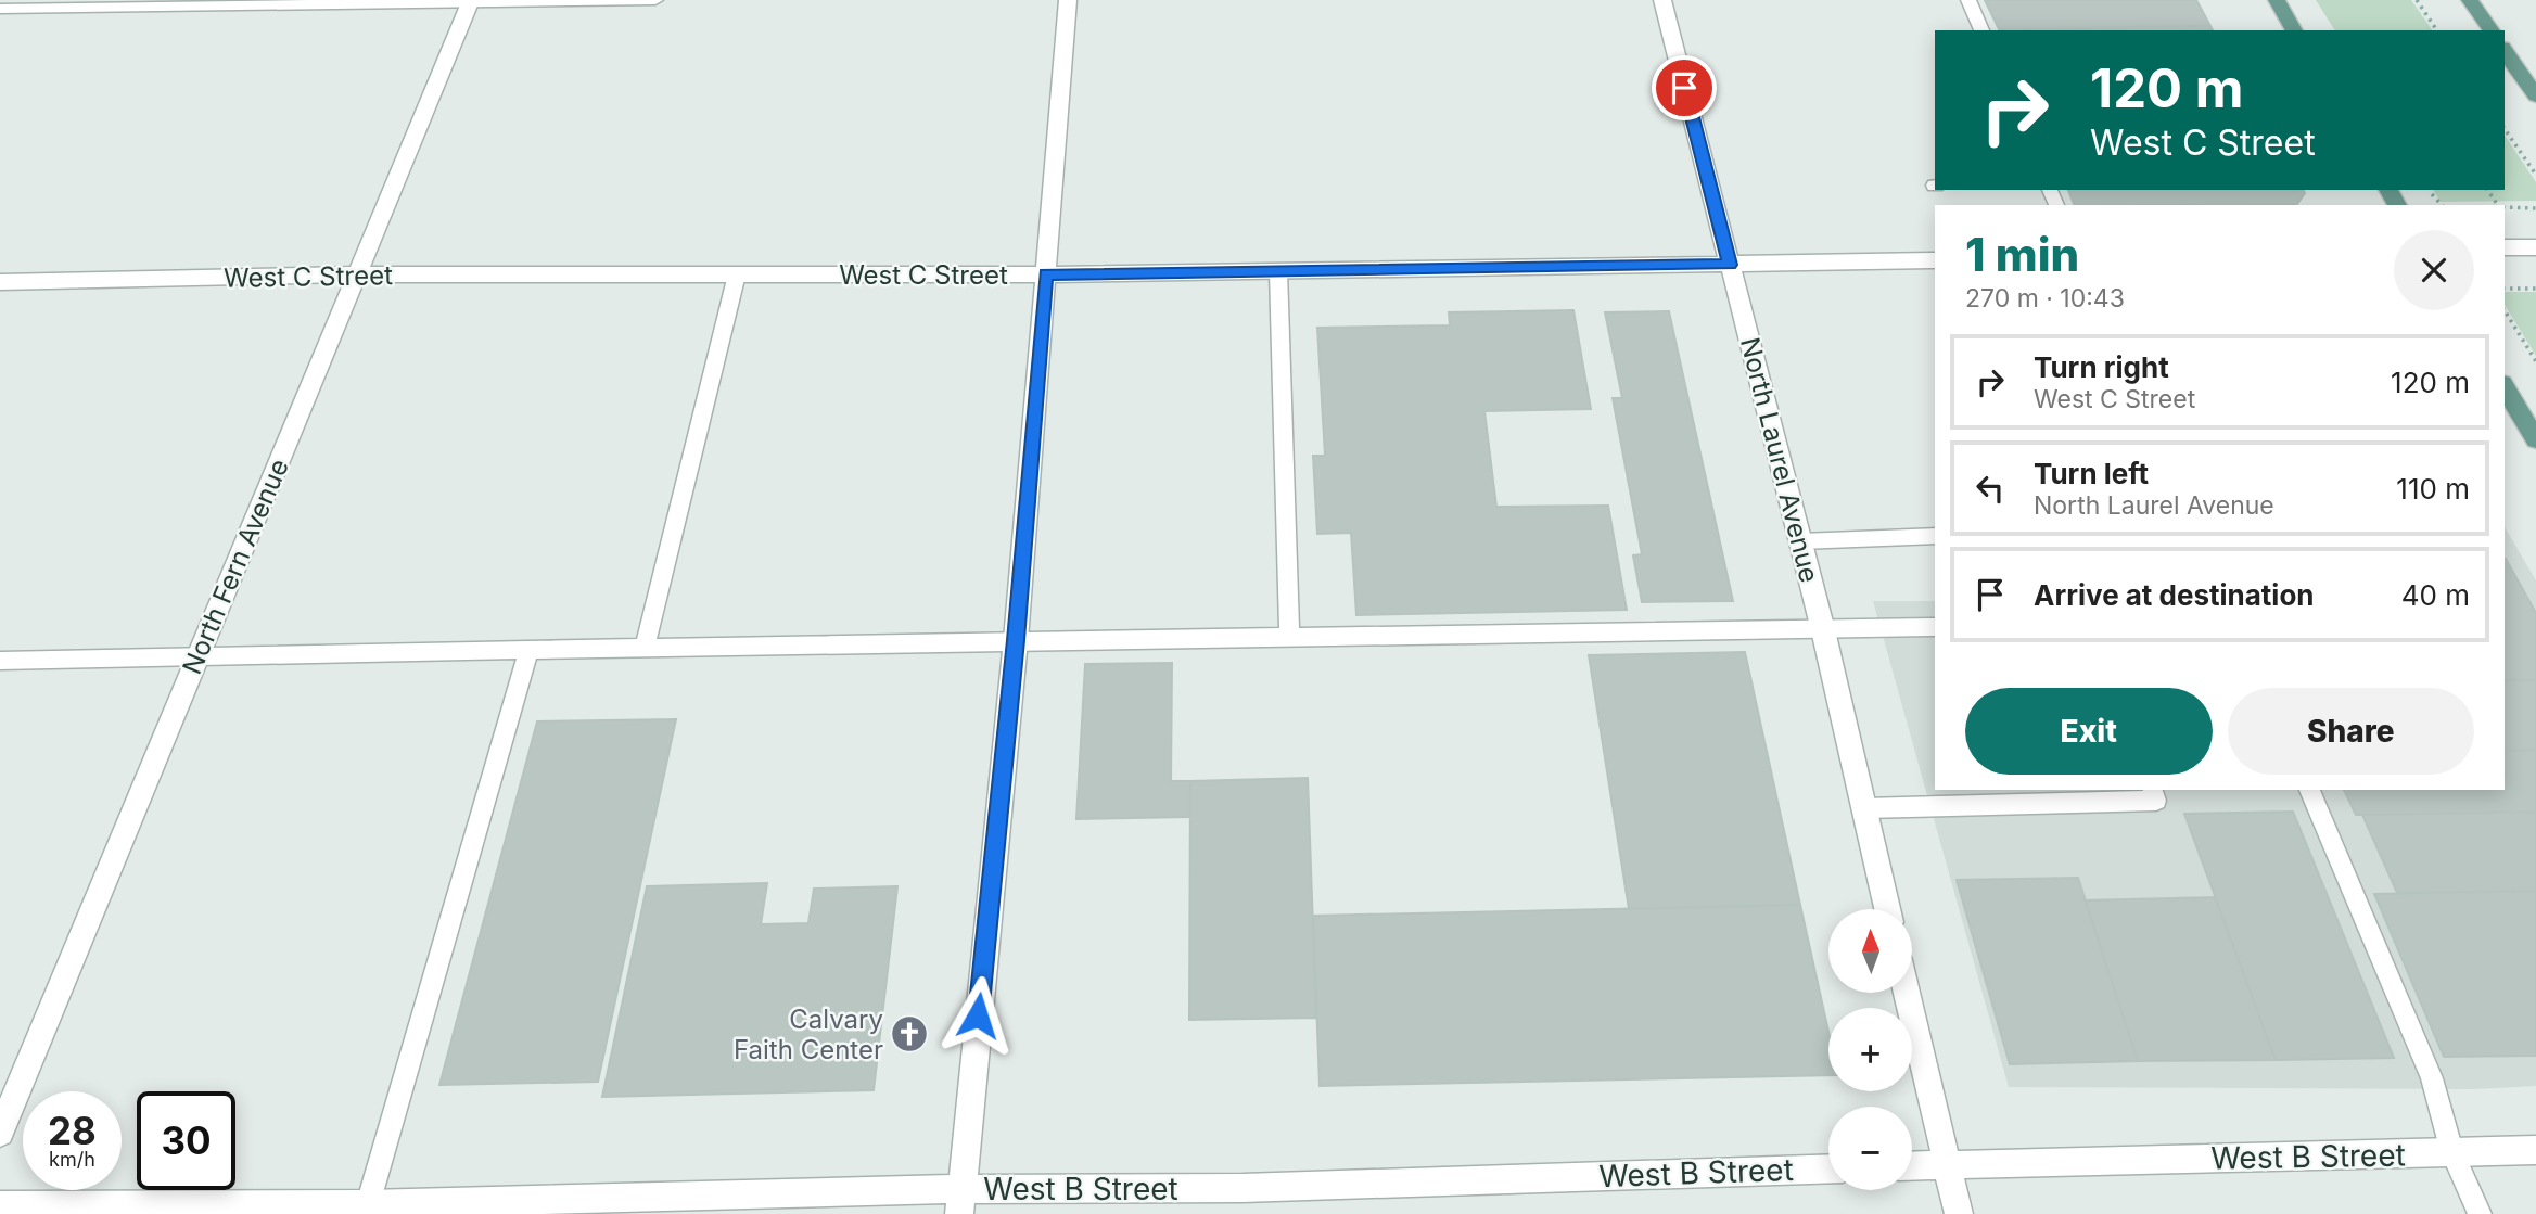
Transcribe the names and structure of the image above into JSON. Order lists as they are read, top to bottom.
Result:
{
  "streets": {
    "street": [
      "West C Street",
      "North Laurel Avenue",
      "North Fern Avenue",
      "West B Street"
    ]
  },
  "crossings": [
    ["West C Street", "North Laurel Avenue"],
    ["West C Street", "North Fern Avenue"]
  ],
  "places": {
    "church": ["Calvary Faith Center"]
  },
  "north": "top",
  "page": {
    "turn": ["120 m", "West C Street"],
    "heading": ["1 min", "270 m · 10:43"],
    "list": [
      {
        "name": "Turn right",
        "note": "West C Street",
        "value": "120 m"
      },
      {
        "name": "Turn left",
        "note": "North Laurel Avenue",
        "value": "110 m"
      },
      {
        "name": "Arrive at destination",
        "value": "40 m"
      }
    ],
    "buttons": ["Exit", "Share"],
    "map_buttons": ["+", "−"],
    "speed": "28 km/h",
    "limit": "30"
  }
}
